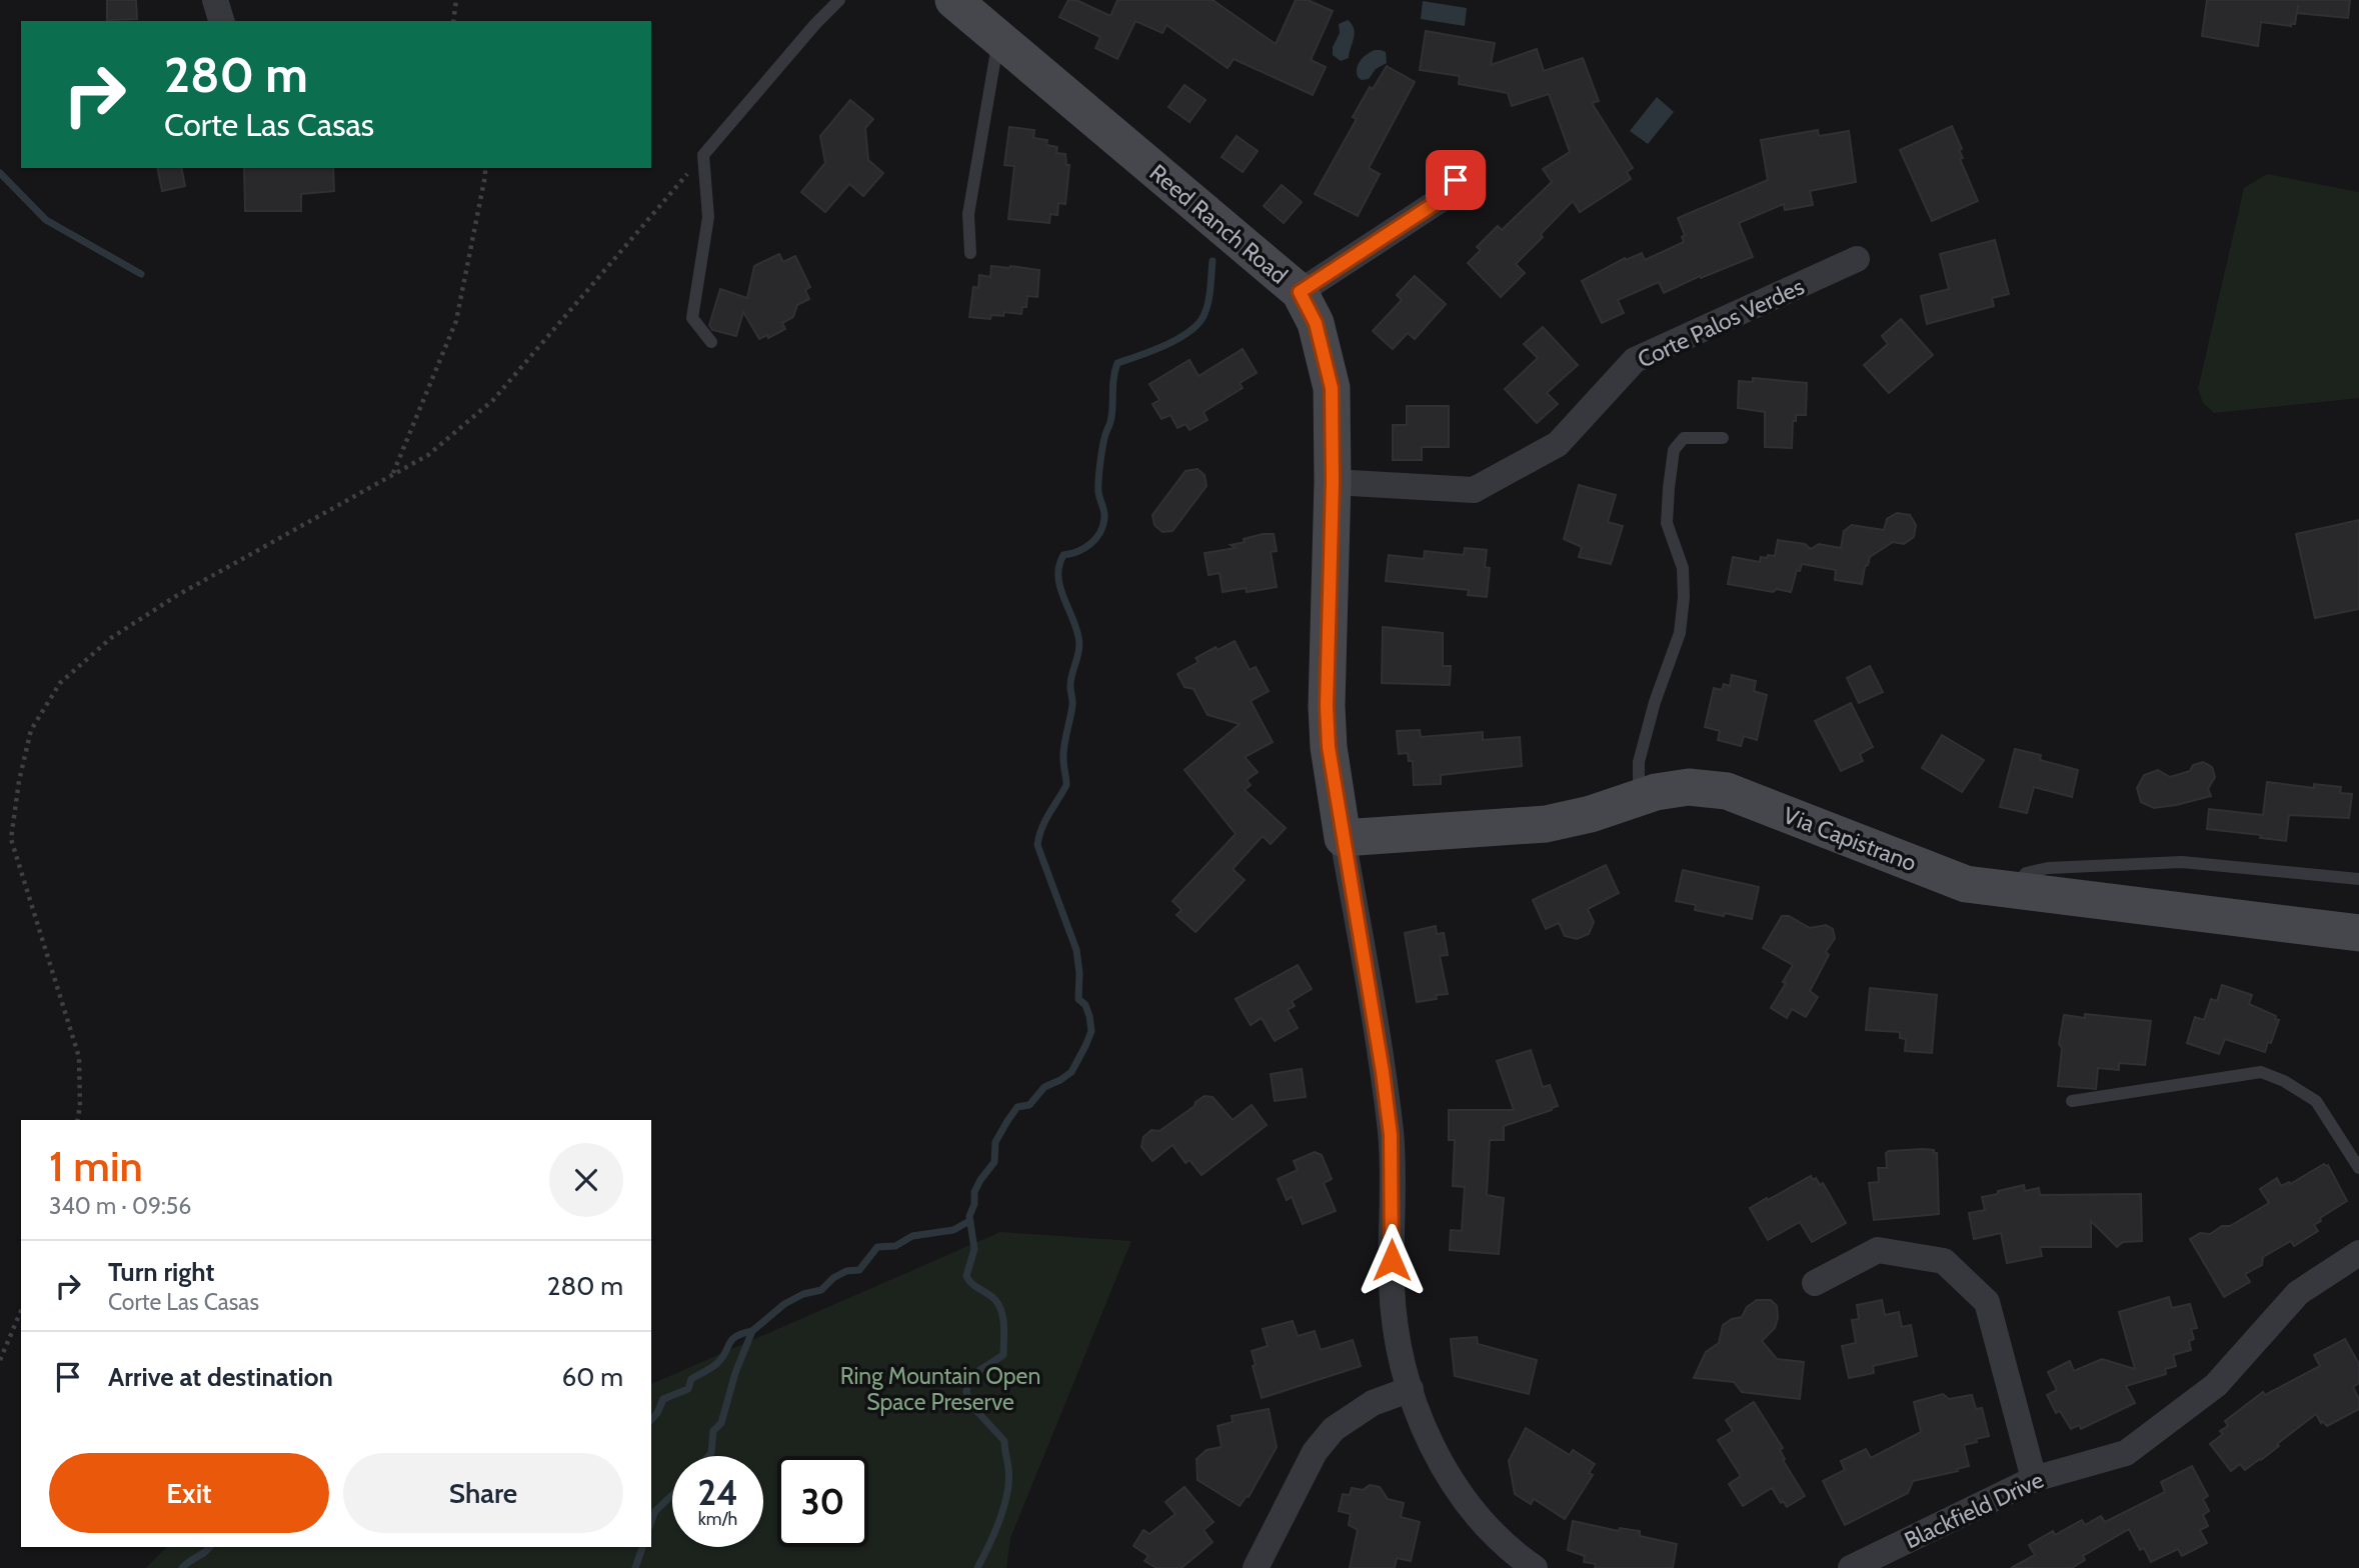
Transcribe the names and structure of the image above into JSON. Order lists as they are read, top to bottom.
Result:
{
  "streets": {
    "street": [
      "Reed Ranch Road",
      "Corte Palos Verdes",
      "Via Capistrano",
      "Blackfield Drive"
    ]
  },
  "crossings": [
    ["Reed Ranch Road", "Corte Palos Verdes"],
    ["Reed Ranch Road", "Via Capistrano"]
  ],
  "parks": ["Ring Mountain Open Space Preserve"],
  "page": {
    "turn": ["280 m", "Corte Las Casas"],
    "heading": ["1 min", "340 m · 09:56"],
    "list": [
      {
        "name": "Turn right",
        "note": "Corte Las Casas",
        "value": "280 m"
      },
      {
        "name": "Arrive at destination",
        "value": "60 m"
      }
    ],
    "buttons": ["Exit", "Share"],
    "speed": "24 km/h",
    "limit": "30"
  }
}
